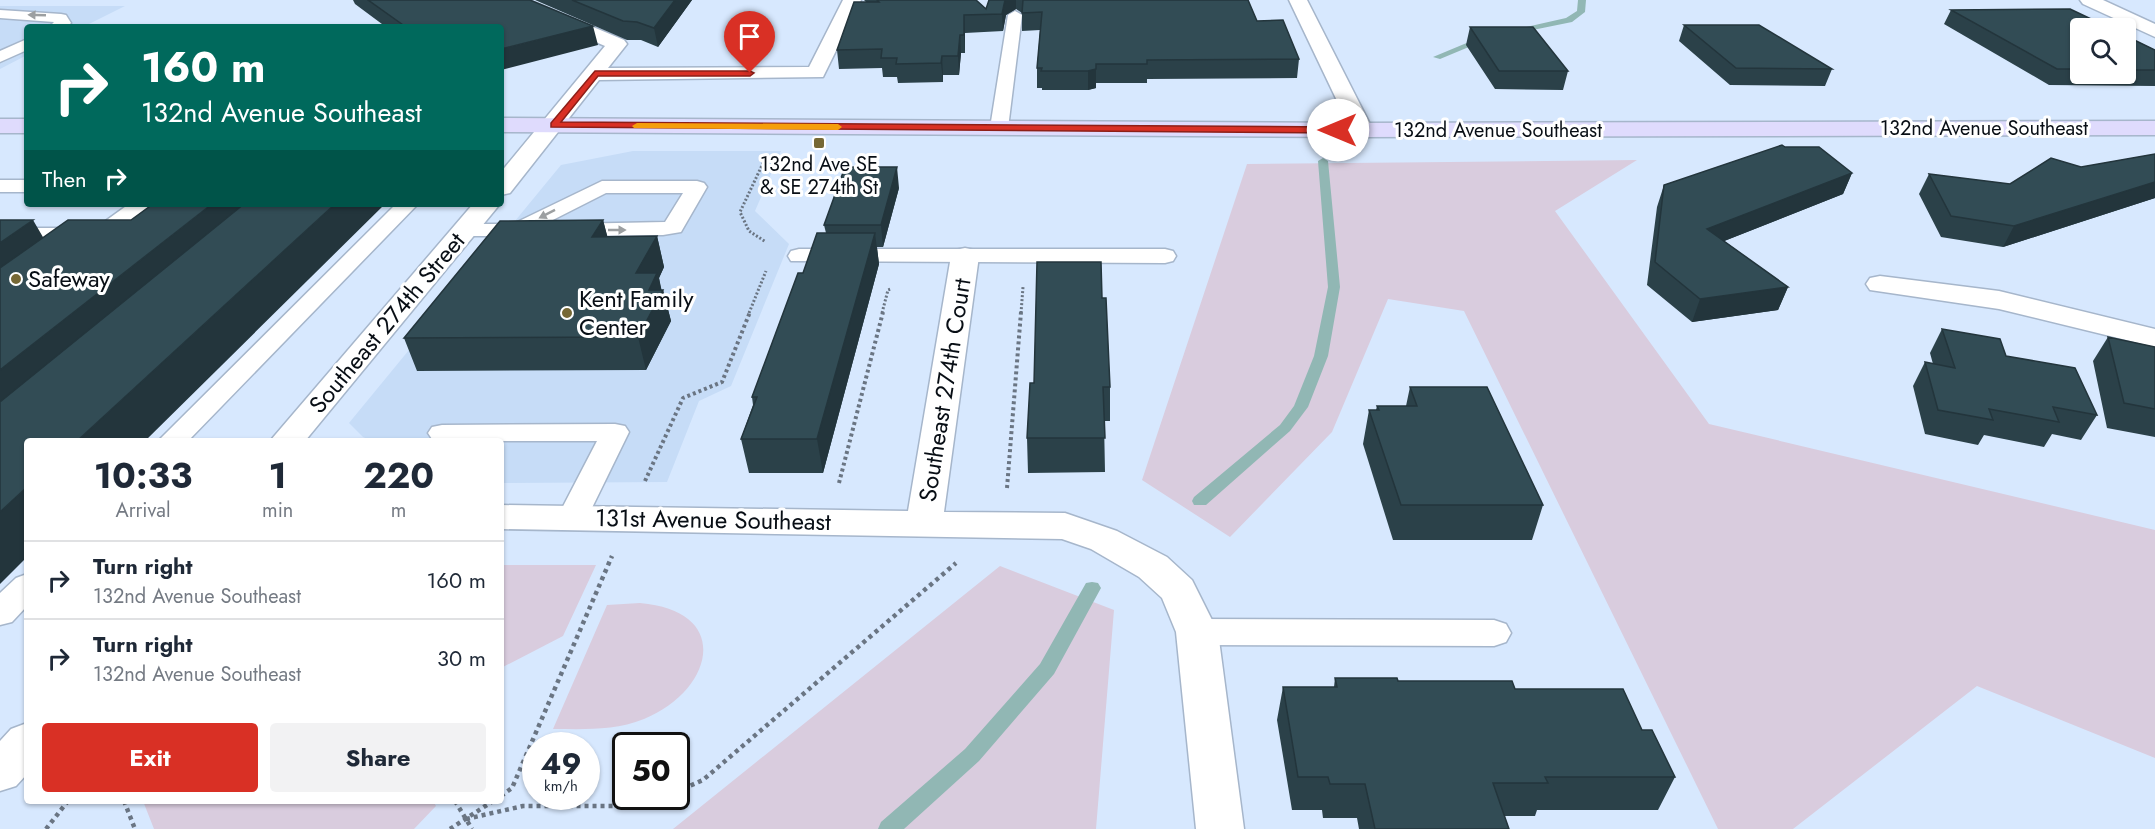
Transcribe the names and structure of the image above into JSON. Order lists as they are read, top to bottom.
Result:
{
  "streets": {
    "main road": ["132nd Avenue Southeast"],
    "street": ["Southeast 274th Street", "Southeast 274th Court", "131st Avenue Southeast"]
  },
  "crossings": [
    ["Southeast 274th Court", "131st Avenue Southeast"]
  ],
  "places": {
    "transit": ["132nd Ave SE & SE 274th St"],
    "other": ["Safeway", "Kent Family Center"]
  },
  "page": {
    "turn": ["160 m", "132nd Avenue Southeast"],
    "then": "Then",
    "eta": [
      "10:33",
      "Arrival",
      "1",
      "min",
      "220",
      "m"
    ],
    "list": [
      {
        "name": "Turn right",
        "note": "132nd Avenue Southeast",
        "value": "160 m"
      },
      {
        "name": "Turn right",
        "note": "132nd Avenue Southeast",
        "value": "30 m"
      }
    ],
    "buttons": ["Exit", "Share"],
    "speed": "49 km/h",
    "limit": "50"
  }
}
